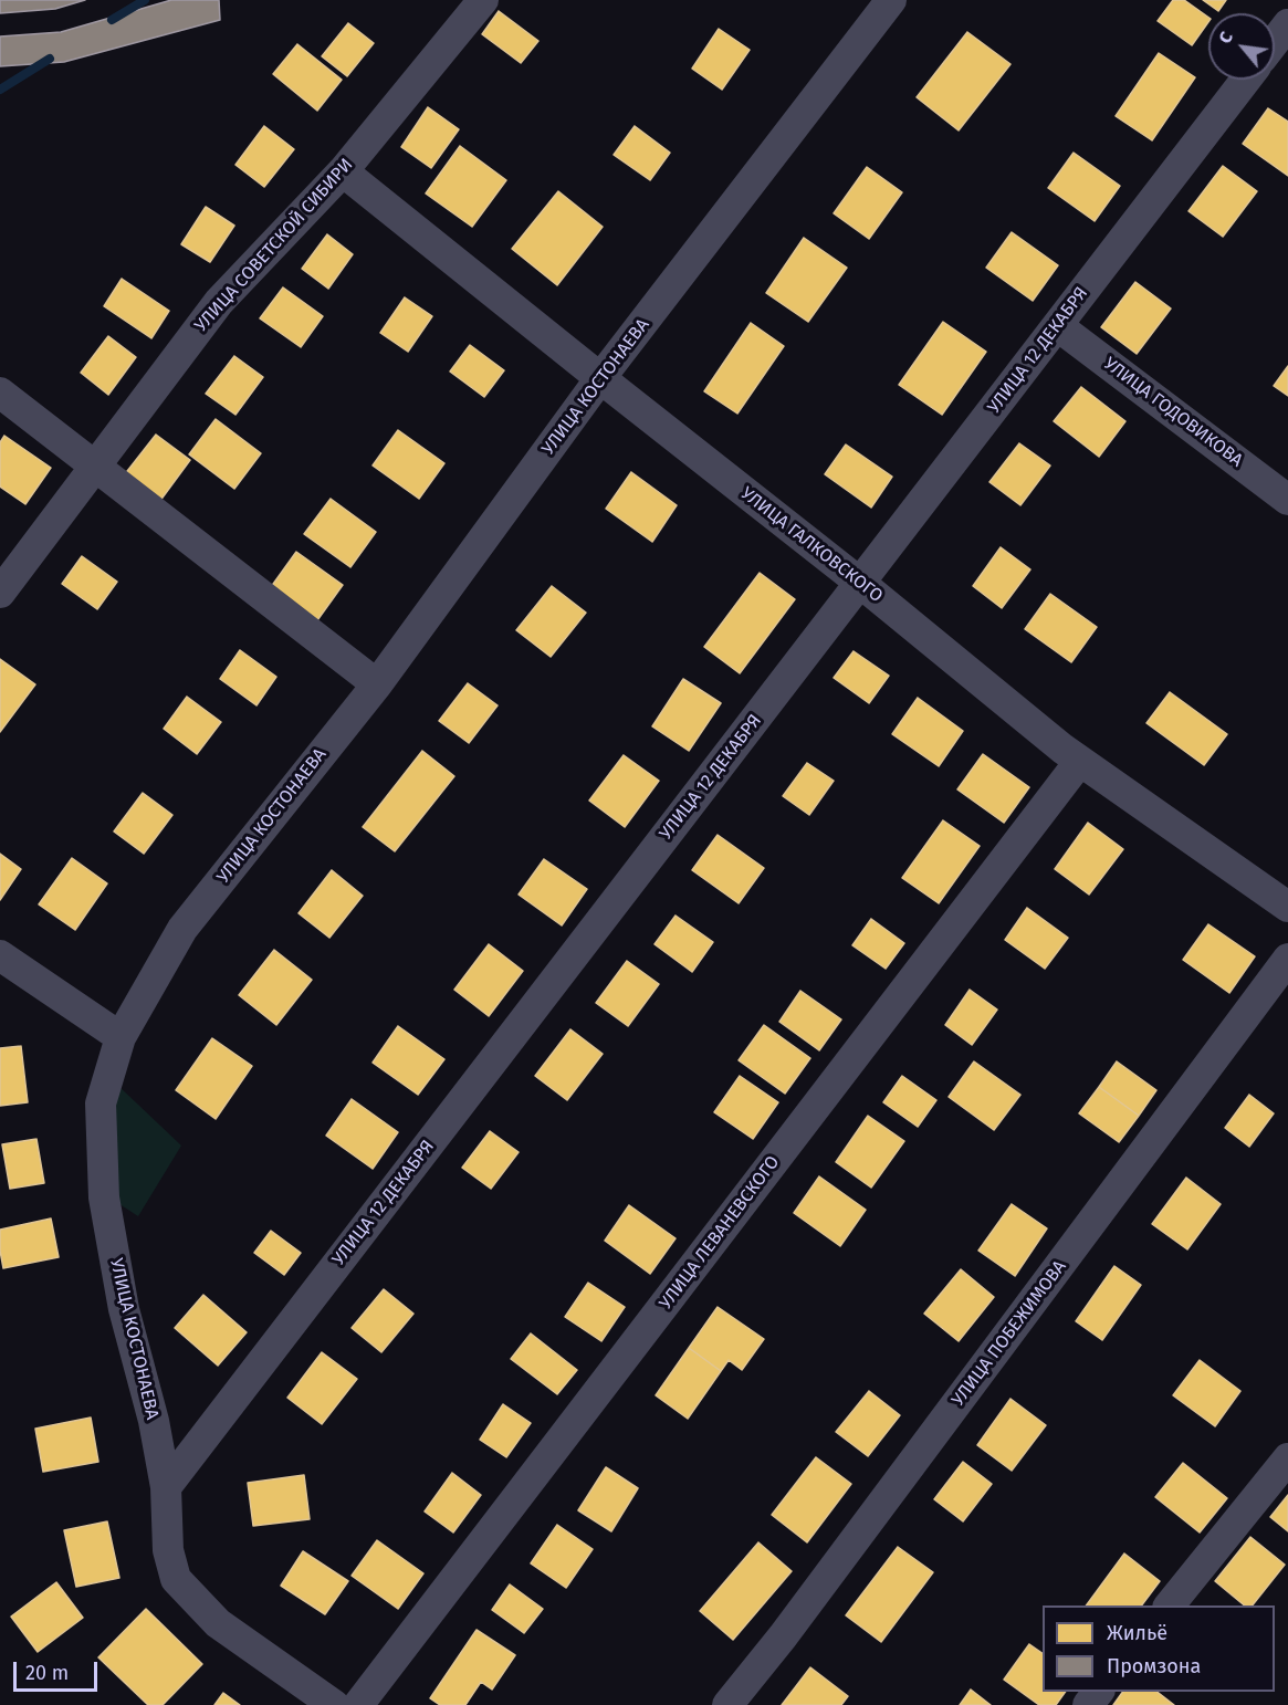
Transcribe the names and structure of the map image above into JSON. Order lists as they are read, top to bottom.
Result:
{
  "streets": {
    "street": [
      "УЛИЦА СОВЕТСКОЙ СИБИРИ",
      "УЛИЦА 12 ДЕКАБРЯ",
      "УЛИЦА КОСТОНАЕВА",
      "УЛИЦА ГОДОВИКОВА",
      "УЛИЦА ГАЛКОВСКОГО",
      "УЛИЦА ЛЕВАНЕВСКОГО",
      "УЛИЦА ПОБЕЖИМОВА"
    ]
  },
  "crossings": [
    ["УЛИЦА СОВЕТСКОЙ СИБИРИ", "УЛИЦА ГАЛКОВСКОГО"],
    ["УЛИЦА 12 ДЕКАБРЯ", "УЛИЦА КОСТОНАЕВА"],
    ["УЛИЦА 12 ДЕКАБРЯ", "УЛИЦА ГОДОВИКОВА"],
    ["УЛИЦА 12 ДЕКАБРЯ", "УЛИЦА ГАЛКОВСКОГО"],
    ["УЛИЦА КОСТОНАЕВА", "УЛИЦА ГАЛКОВСКОГО"],
    ["УЛИЦА ГАЛКОВСКОГО", "УЛИЦА ЛЕВАНЕВСКОГО"]
  ],
  "legend": ["Жильё", "Промзона"],
  "scale_bar": "20 m",
  "north": "top left"
}
